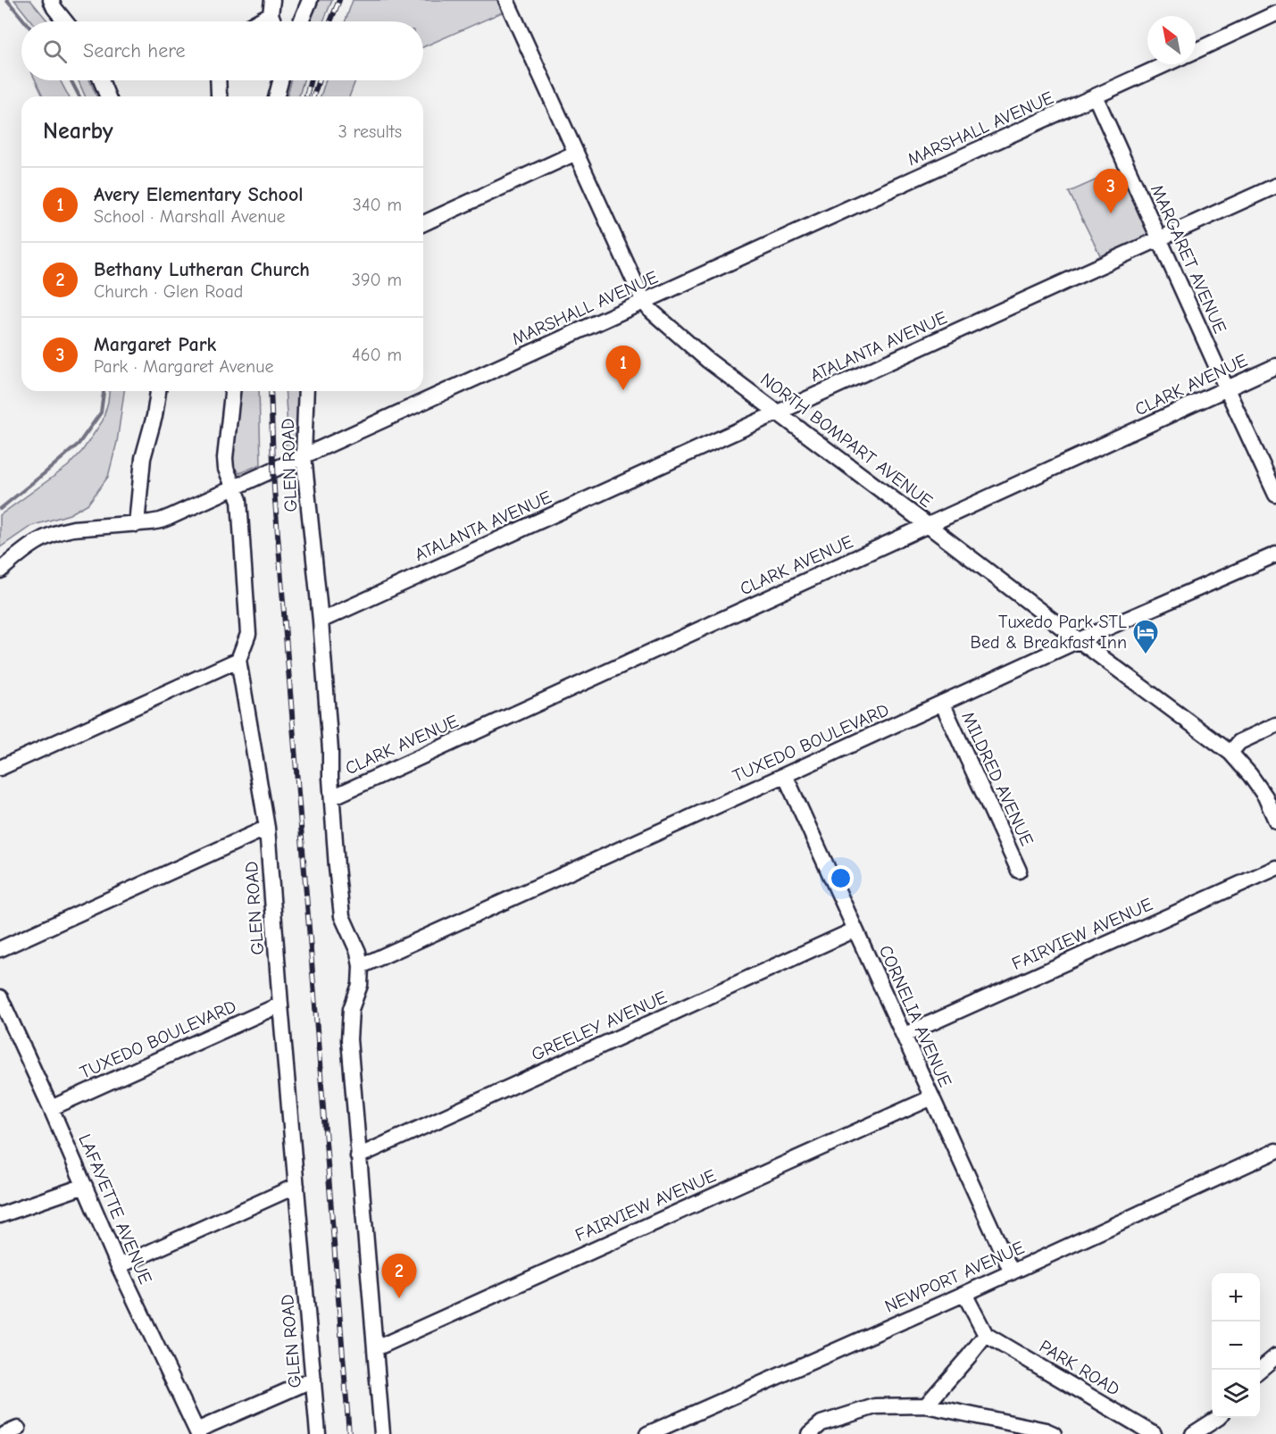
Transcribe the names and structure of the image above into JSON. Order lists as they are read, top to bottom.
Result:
{
  "streets": {
    "street": [
      "MARSHALL AVENUE",
      "MARGARET AVENUE",
      "ATALANTA AVENUE",
      "CLARK AVENUE",
      "NORTH BOMPART AVENUE",
      "GLEN ROAD",
      "TUXEDO BOULEVARD",
      "MILDRED AVENUE",
      "FAIRVIEW AVENUE",
      "CORNELIA AVENUE",
      "GREELEY AVENUE",
      "LAFAYETTE AVENUE",
      "NEWPORT AVENUE",
      "PARK ROAD"
    ]
  },
  "crossings": [
    ["MARSHALL AVENUE", "MARGARET AVENUE"],
    ["MARSHALL AVENUE", "NORTH BOMPART AVENUE"],
    ["MARSHALL AVENUE", "GLEN ROAD"],
    ["MARGARET AVENUE", "ATALANTA AVENUE"],
    ["MARGARET AVENUE", "CLARK AVENUE"],
    ["ATALANTA AVENUE", "NORTH BOMPART AVENUE"],
    ["ATALANTA AVENUE", "GLEN ROAD"],
    ["CLARK AVENUE", "NORTH BOMPART AVENUE"],
    ["CLARK AVENUE", "GLEN ROAD"],
    ["NORTH BOMPART AVENUE", "TUXEDO BOULEVARD"],
    ["GLEN ROAD", "TUXEDO BOULEVARD"],
    ["GLEN ROAD", "FAIRVIEW AVENUE"],
    ["GLEN ROAD", "GREELEY AVENUE"],
    ["TUXEDO BOULEVARD", "MILDRED AVENUE"],
    ["TUXEDO BOULEVARD", "CORNELIA AVENUE"],
    ["TUXEDO BOULEVARD", "LAFAYETTE AVENUE"],
    ["FAIRVIEW AVENUE", "CORNELIA AVENUE"],
    ["CORNELIA AVENUE", "GREELEY AVENUE"],
    ["CORNELIA AVENUE", "NEWPORT AVENUE"]
  ],
  "places": {
    "hotel": ["Tuxedo Park STL Bed & Breakfast Inn"]
  },
  "north": "top left",
  "page": {
    "search": "Search here",
    "heading": ["Nearby", "3 results"],
    "list": [
      {
        "mark": "1",
        "name": "Avery Elementary School",
        "note": "School · Marshall Avenue",
        "value": "340 m"
      },
      {
        "mark": "2",
        "name": "Bethany Lutheran Church",
        "note": "Church · Glen Road",
        "value": "390 m"
      },
      {
        "mark": "3",
        "name": "Margaret Park",
        "note": "Park · Margaret Avenue",
        "value": "460 m"
      }
    ],
    "pins": ["3", "1", "2"],
    "map_buttons": ["+", "−"]
  }
}
